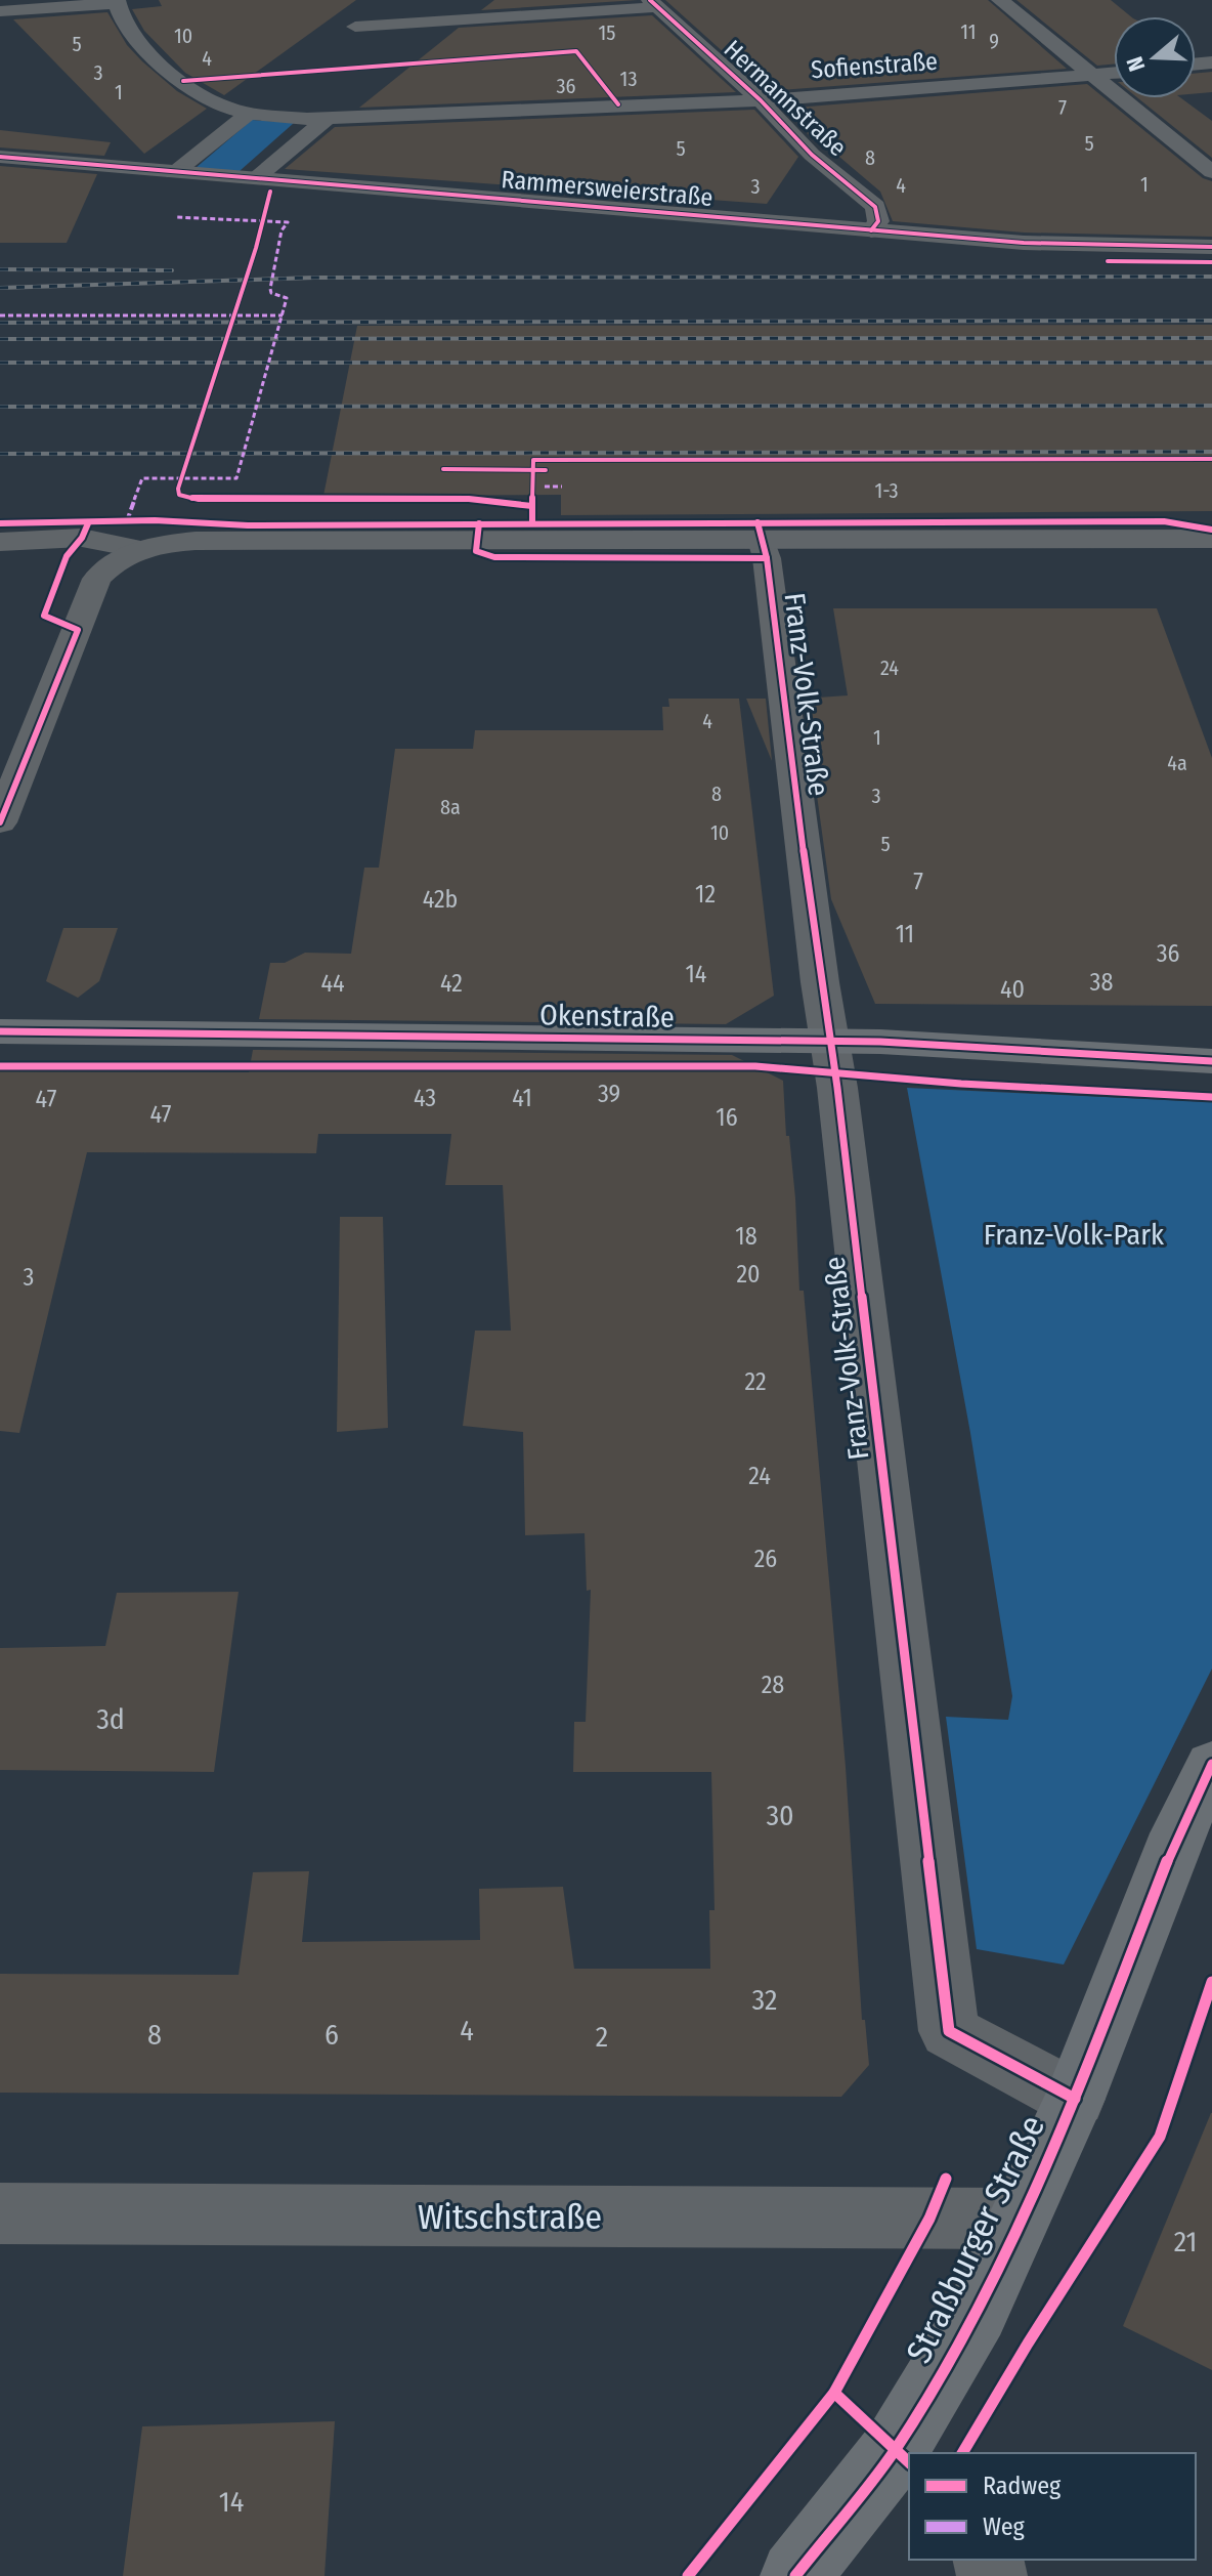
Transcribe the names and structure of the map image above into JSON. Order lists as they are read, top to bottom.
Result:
{
  "streets": {
    "main road": ["Okenstraße", "Straßburger Straße"],
    "street": [
      "Sofienstraße",
      "Hermannstraße",
      "Rammersweierstraße",
      "Franz-Volk-Straße",
      "Witschstraße"
    ]
  },
  "crossings": [
    ["Sofienstraße", "Hermannstraße"],
    ["Hermannstraße", "Rammersweierstraße"],
    ["Franz-Volk-Straße", "Okenstraße"],
    ["Franz-Volk-Straße", "Straßburger Straße"],
    ["Witschstraße", "Straßburger Straße"]
  ],
  "parks": ["Franz-Volk-Park"],
  "house_numbers": [
    "11",
    "15",
    "10",
    "9",
    "5",
    "4",
    "3",
    "13",
    "36",
    "1",
    "7",
    "5",
    "5",
    "8",
    "1",
    "4",
    "3",
    "1-3",
    "24",
    "4",
    "1",
    "4a",
    "8",
    "3",
    "8a",
    "10",
    "5",
    "7",
    "12",
    "42b",
    "11",
    "36",
    "14",
    "38",
    "44",
    "42",
    "40",
    "39",
    "43",
    "41",
    "47",
    "47",
    "16",
    "18",
    "20",
    "3",
    "22",
    "24",
    "26",
    "28",
    "3d",
    "30",
    "32",
    "4",
    "8",
    "6",
    "2",
    "21",
    "14"
  ],
  "legend": ["Radweg", "Weg"],
  "north": "left"
}
